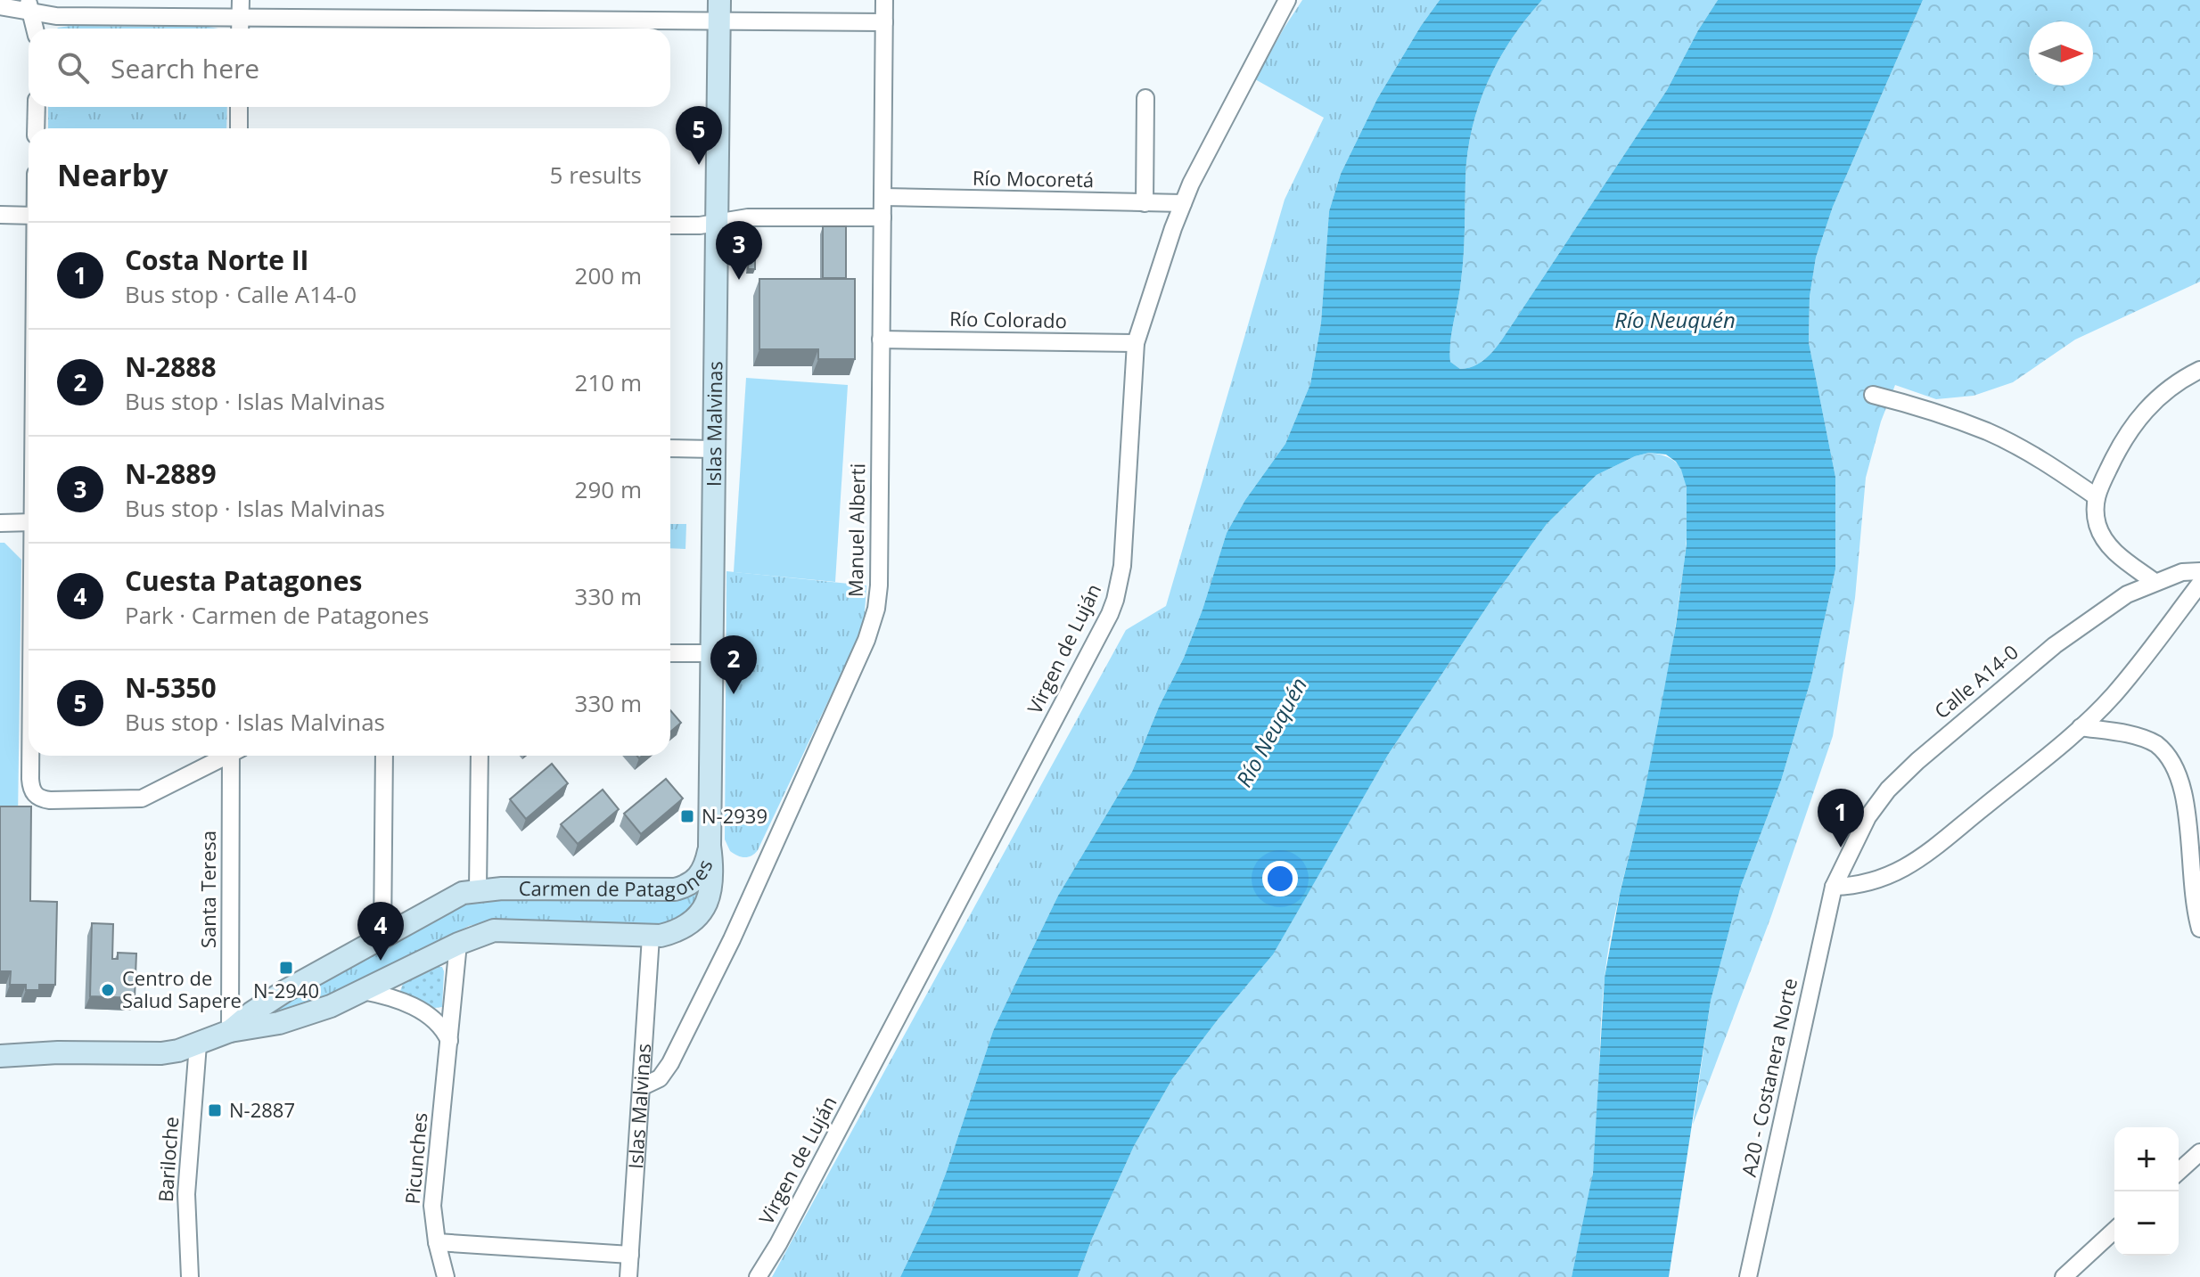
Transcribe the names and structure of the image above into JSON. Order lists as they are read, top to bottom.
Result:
{
  "streets": {
    "main road": ["Islas Malvinas", "Carmen de Patagones"],
    "street": [
      "Río Mocoretá",
      "Río Colorado",
      "Manuel Alberti",
      "Virgen de Luján",
      "Calle A14-0",
      "Santa Teresa",
      "A20 - Costanera Norte",
      "Picunches",
      "Bariloche"
    ]
  },
  "crossings": [
    ["Río Mocoretá", "Manuel Alberti"],
    ["Río Mocoretá", "Virgen de Luján"],
    ["Río Colorado", "Manuel Alberti"],
    ["Río Colorado", "Virgen de Luján"],
    ["Islas Malvinas", "Manuel Alberti"],
    ["Islas Malvinas", "Carmen de Patagones"],
    ["Calle A14-0", "A20 - Costanera Norte"],
    ["Carmen de Patagones", "Santa Teresa"],
    ["Carmen de Patagones", "Picunches"],
    ["Carmen de Patagones", "Bariloche"]
  ],
  "water": ["Río Neuquén"],
  "places": {
    "transit": ["N-2939", "N-2940", "N-2887"],
    "other": ["Centro de Salud Sapere"]
  },
  "north": "right",
  "page": {
    "search": "Search here",
    "pins": [
      "5",
      "3",
      "2",
      "1",
      "4"
    ],
    "heading": ["Nearby", "5 results"],
    "list": [
      {
        "mark": "1",
        "name": "Costa Norte II",
        "note": "Bus stop · Calle A14-0",
        "value": "200 m"
      },
      {
        "mark": "2",
        "name": "N-2888",
        "note": "Bus stop · Islas Malvinas",
        "value": "210 m"
      },
      {
        "mark": "3",
        "name": "N-2889",
        "note": "Bus stop · Islas Malvinas",
        "value": "290 m"
      },
      {
        "mark": "4",
        "name": "Cuesta Patagones",
        "note": "Park · Carmen de Patagones",
        "value": "330 m"
      },
      {
        "mark": "5",
        "name": "N-5350",
        "note": "Bus stop · Islas Malvinas",
        "value": "330 m"
      }
    ],
    "map_buttons": ["+", "−"]
  }
}
